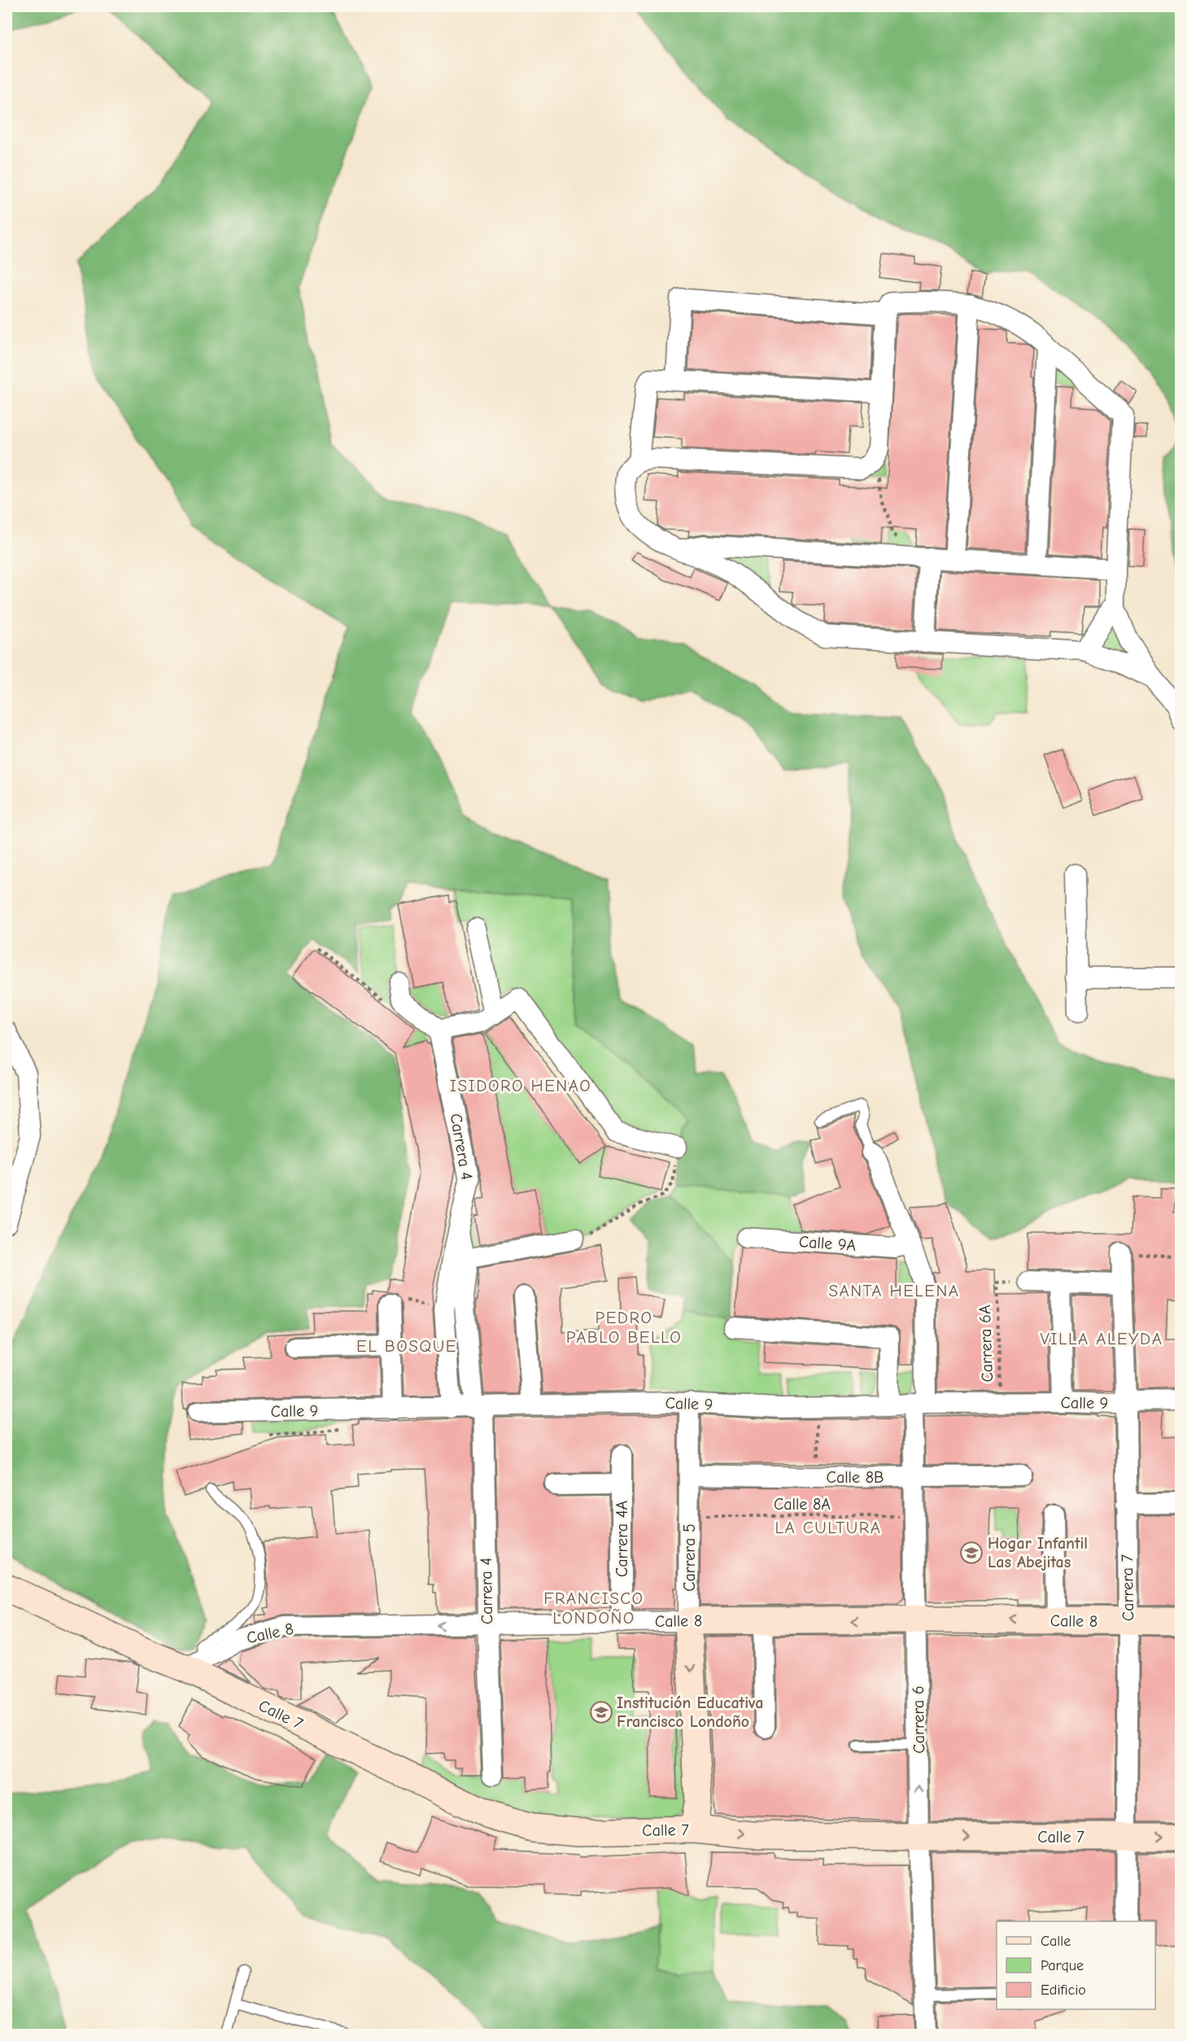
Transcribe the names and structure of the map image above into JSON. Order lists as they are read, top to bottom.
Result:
{
  "streets": {
    "main road": ["Carrera 5", "Calle 8", "Calle 7"],
    "street": [
      "Carrera 4",
      "Calle 9A",
      "Calle 9",
      "Calle 8B",
      "Carrera 4A",
      "Carrera 7",
      "Carrera 6"
    ],
    "path": ["Carrera 6A", "Calle 8A"]
  },
  "crossings": [
    ["Carrera 4", "Calle 9"],
    ["Carrera 4", "Calle 8"],
    ["Calle 9A", "Carrera 6"],
    ["Carrera 6A", "Calle 9"],
    ["Calle 9", "Carrera 5"],
    ["Calle 9", "Carrera 7"],
    ["Calle 9", "Carrera 6"],
    ["Calle 8B", "Carrera 5"],
    ["Calle 8B", "Carrera 6"],
    ["Calle 8A", "Carrera 5"],
    ["Calle 8A", "Carrera 6"],
    ["Carrera 4A", "Calle 8"],
    ["Carrera 5", "Calle 8"],
    ["Carrera 5", "Calle 7"],
    ["Carrera 7", "Calle 8"],
    ["Carrera 7", "Calle 7"],
    ["Calle 8", "Calle 7"],
    ["Calle 8", "Carrera 6"],
    ["Calle 7", "Carrera 6"]
  ],
  "one_way": ["Calle 8", "Calle 7"],
  "districts": [
    "ISIDORO HENAO",
    "SANTA HELENA",
    "PEDRO PABLO BELLO",
    "VILLA ALEYDA",
    "EL BOSQUE",
    "LA CULTURA",
    "FRANCISCO LONDOÑO"
  ],
  "places": {
    "school or university": ["Hogar Infantil Las Abejitas", "Institución Educativa Francisco Londoño"]
  },
  "legend": ["Calle", "Parque", "Edificio"]
}
